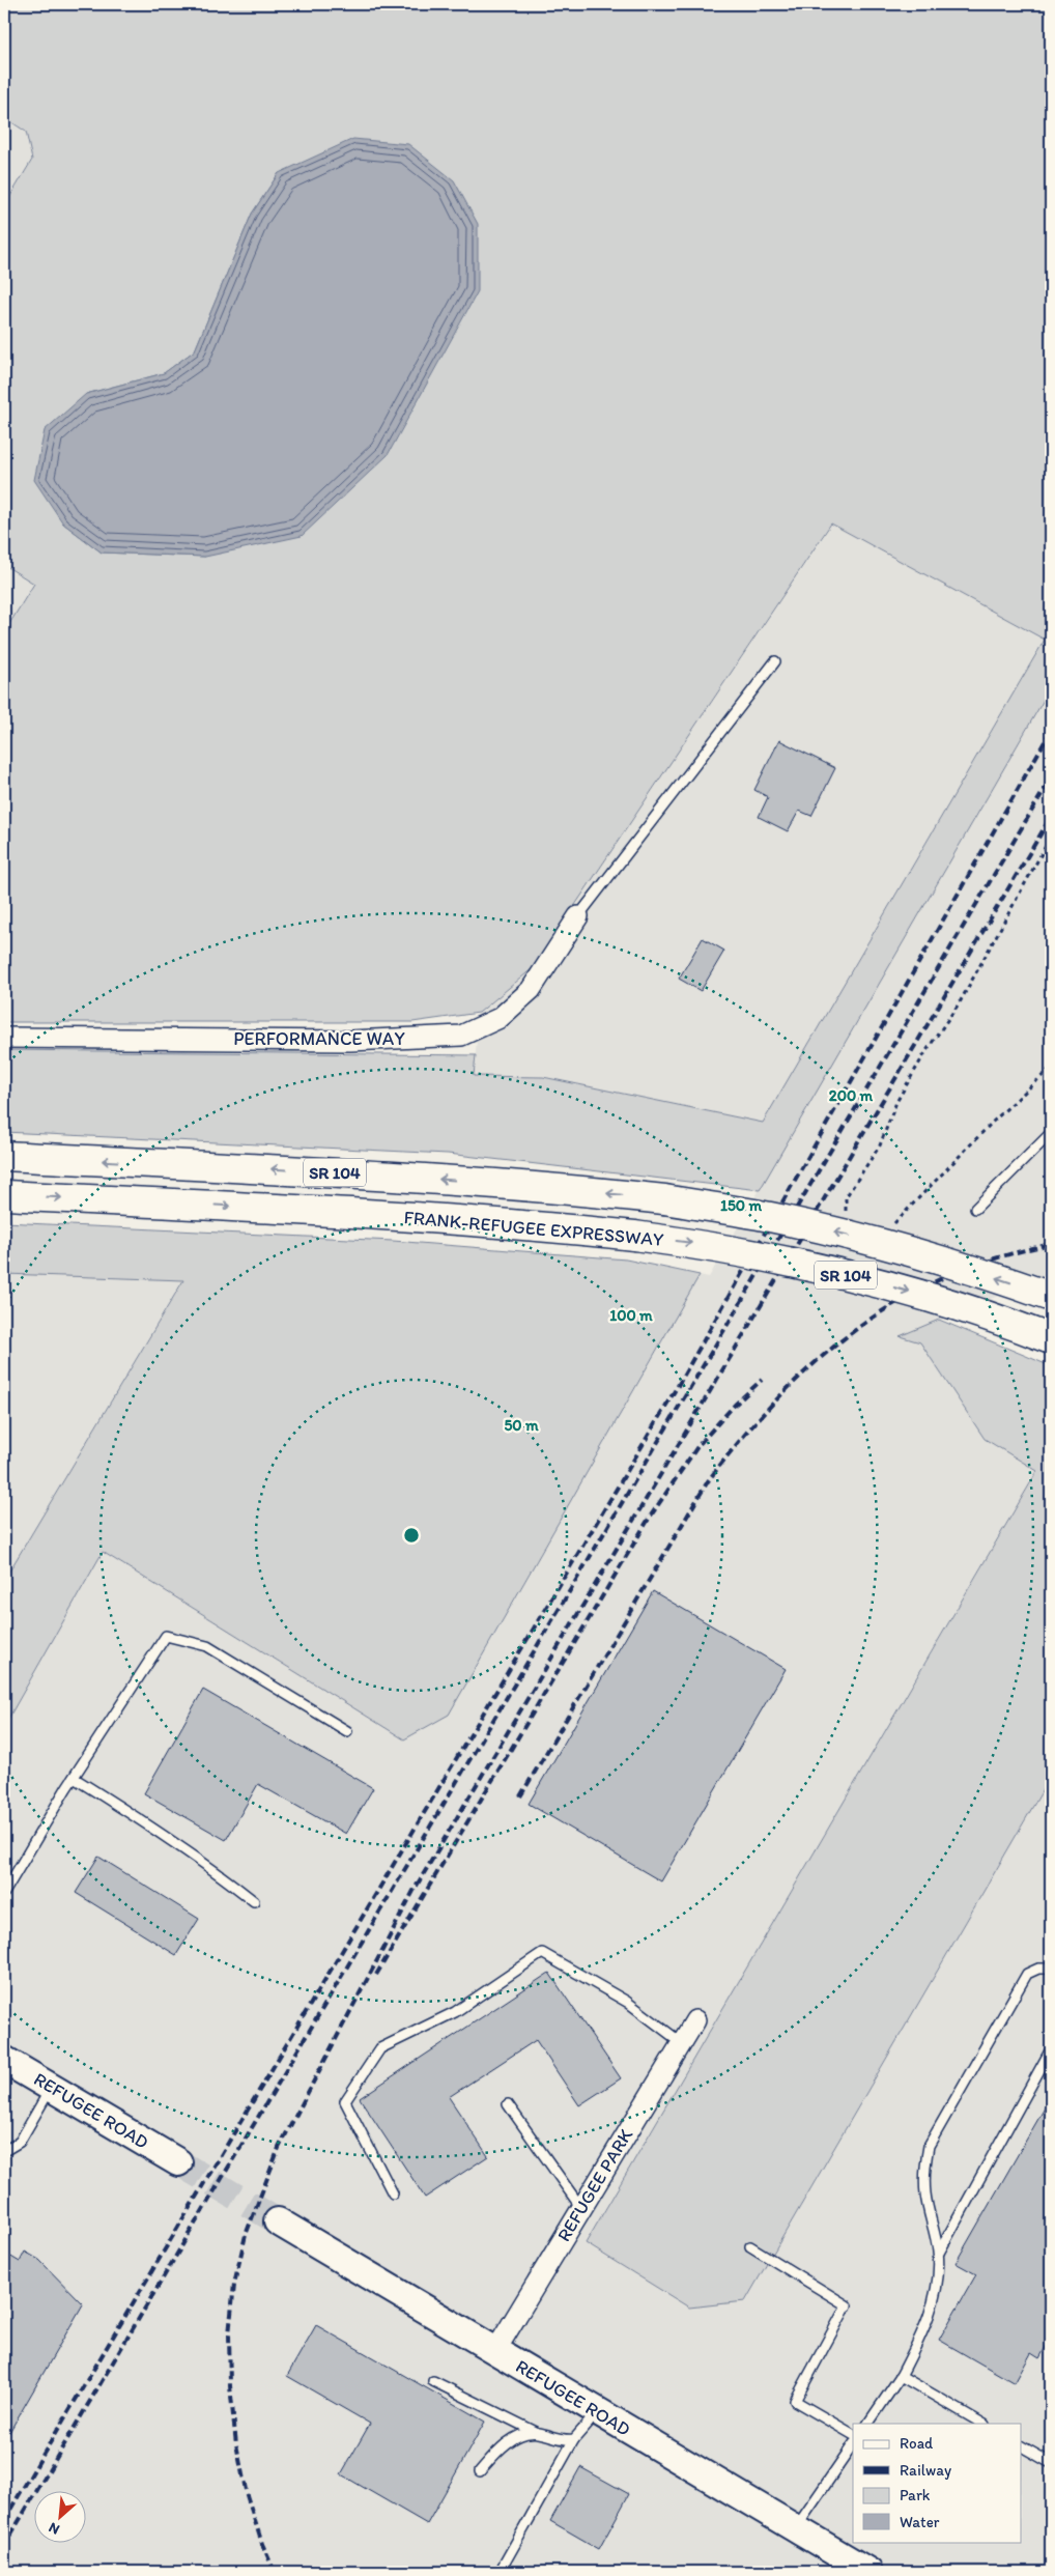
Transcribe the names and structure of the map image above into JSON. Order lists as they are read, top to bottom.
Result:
{
  "streets": {
    "highway": ["SR 104", "FRANK-REFUGEE EXPRESSWAY"],
    "main road": ["REFUGEE ROAD"],
    "street": ["PERFORMANCE WAY", "REFUGEE PARK"]
  },
  "crossings": [
    ["REFUGEE ROAD", "REFUGEE PARK"]
  ],
  "legend": [
    "Road",
    "Railway",
    "Park",
    "Water"
  ],
  "north": "bottom left",
  "rings": [
    "200 m",
    "150 m",
    "100 m",
    "50 m"
  ]
}
